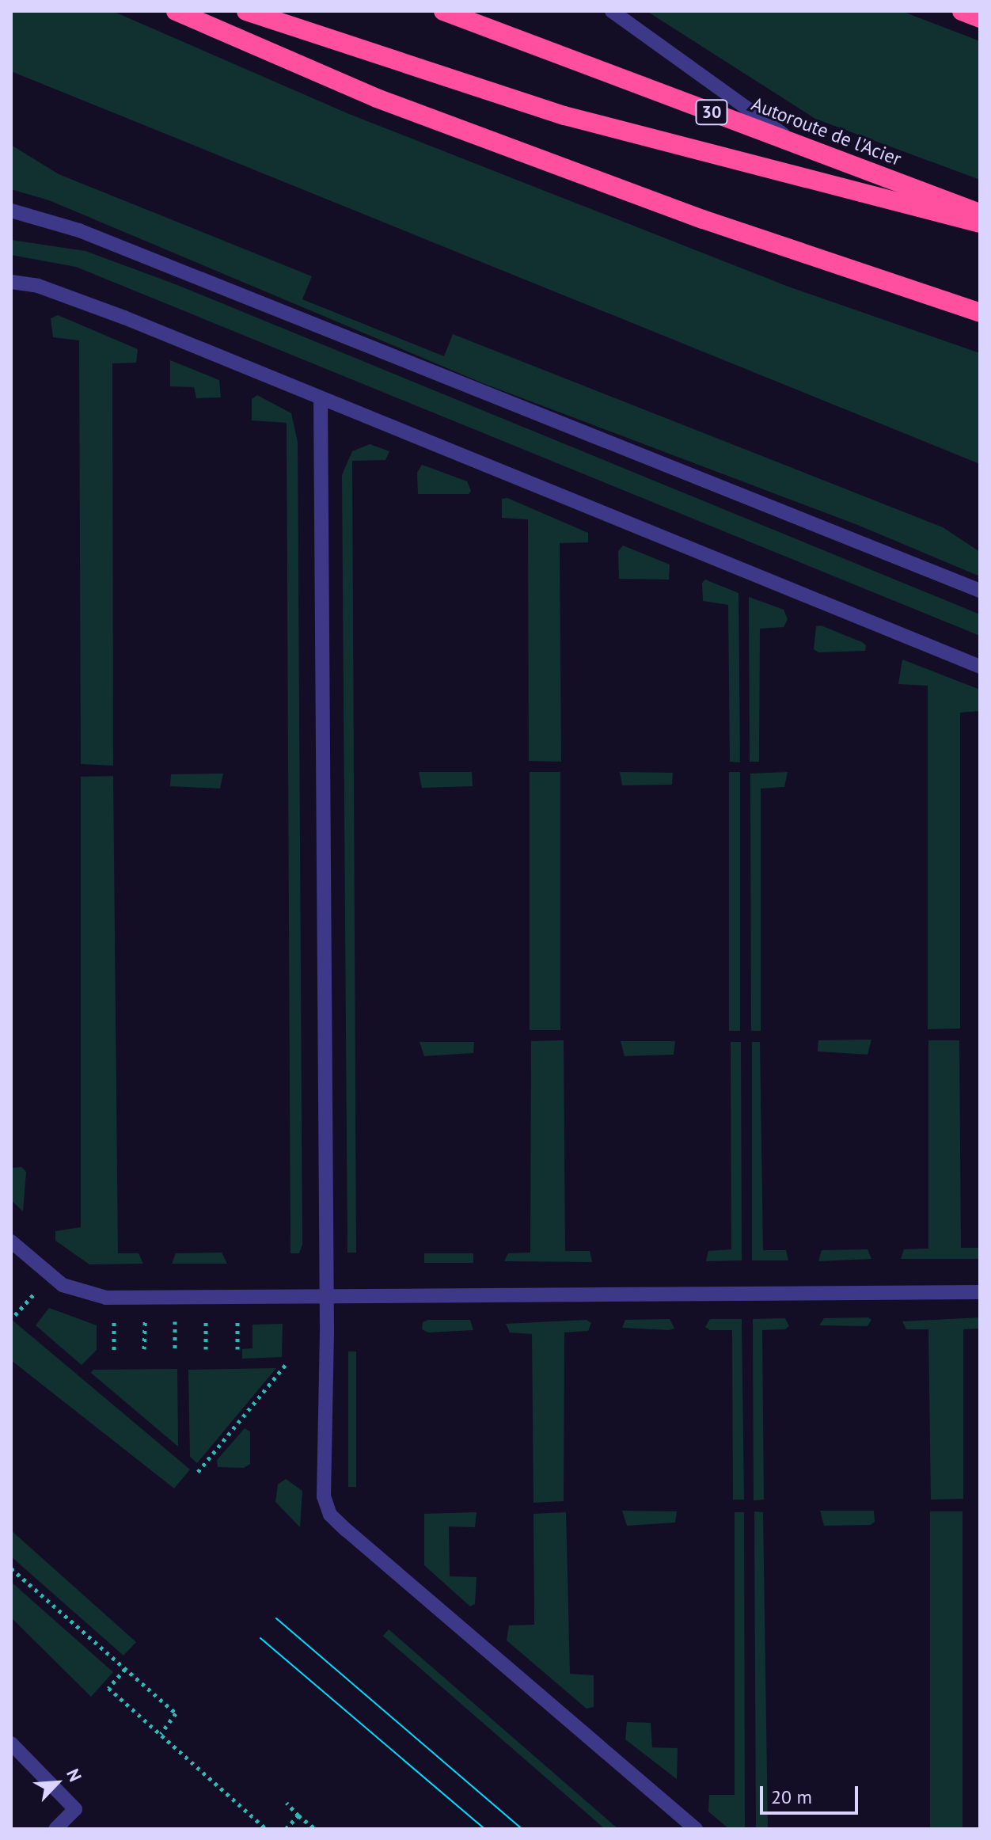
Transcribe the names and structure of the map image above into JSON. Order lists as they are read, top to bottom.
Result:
{
  "streets": {
    "highway": ["30", "Autoroute de l'Acier"]
  },
  "scale_bar": "20 m",
  "north": "top right"
}
